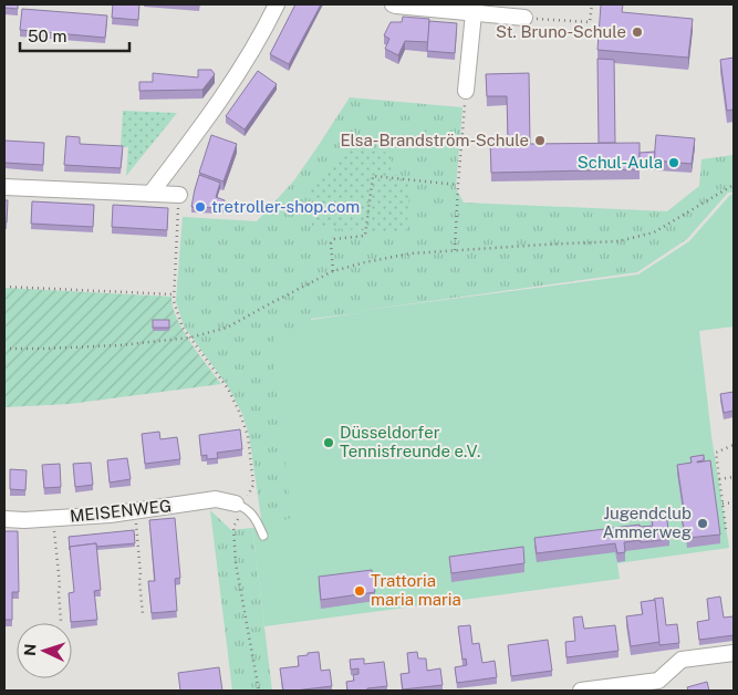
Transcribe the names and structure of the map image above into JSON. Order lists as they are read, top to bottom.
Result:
{
  "streets": {
    "street": ["MEISENWEG"]
  },
  "places": [
    "St. Bruno-Schule",
    "Elsa-Brandström-Schule",
    "Schul-Aula",
    "tretroller-shop.com",
    "Düsseldorfer Tennisfreunde e.V.",
    "Jugendclub Ammerweg",
    "Trattoria maria maria"
  ],
  "scale_bar": "50 m",
  "north": "left"
}
